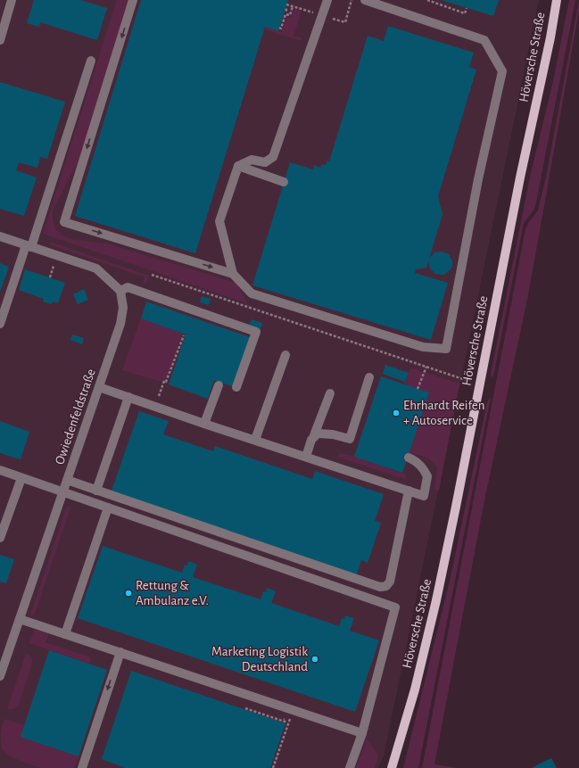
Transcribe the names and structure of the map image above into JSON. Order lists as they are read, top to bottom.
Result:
{
  "streets": {
    "main road": ["Höversche Straße"],
    "street": ["Owiedenfeldstraße"]
  },
  "places": ["Ehrhardt Reifen + Autoservice", "Rettung & Ambulanz e.V.", "Marketing Logistik Deutschland"]
}
